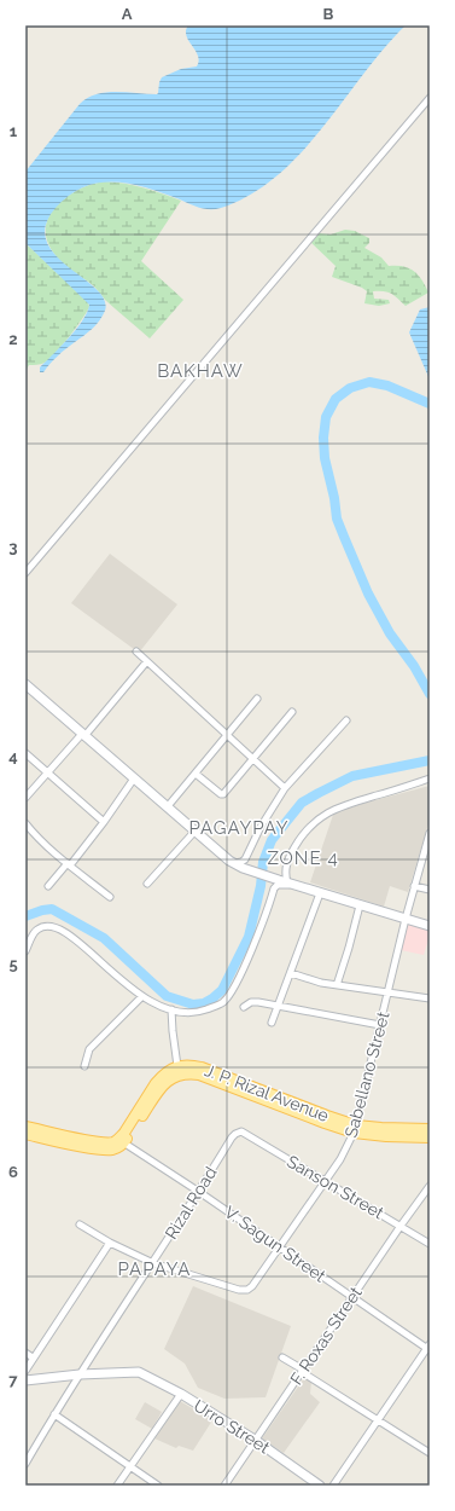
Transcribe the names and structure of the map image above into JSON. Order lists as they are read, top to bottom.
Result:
{
  "streets": {
    "main road": ["J. P. Rizal Avenue"],
    "street": [
      "Sabellano Street",
      "Sanson Street",
      "Rizal Road",
      "V. Sagun Street",
      "F. Roxas Street",
      "Urro Street"
    ]
  },
  "crossings": [
    ["Sabellano Street", "J. P. Rizal Avenue"],
    ["Sabellano Street", "Sanson Street"],
    ["Sabellano Street", "Rizal Road"],
    ["Sabellano Street", "V. Sagun Street"],
    ["J. P. Rizal Avenue", "V. Sagun Street"],
    ["Sanson Street", "Rizal Road"],
    ["Sanson Street", "F. Roxas Street"],
    ["Rizal Road", "V. Sagun Street"],
    ["Rizal Road", "Urro Street"],
    ["V. Sagun Street", "F. Roxas Street"],
    ["F. Roxas Street", "Urro Street"]
  ],
  "districts": [
    "BAKHAW",
    "PAGAYPAY",
    "ZONE 4",
    "PAPAYA"
  ],
  "grid": {
    "columns": ["A", "B"],
    "rows": [
      "1",
      "2",
      "3",
      "4",
      "5",
      "6",
      "7"
    ]
  }
}
